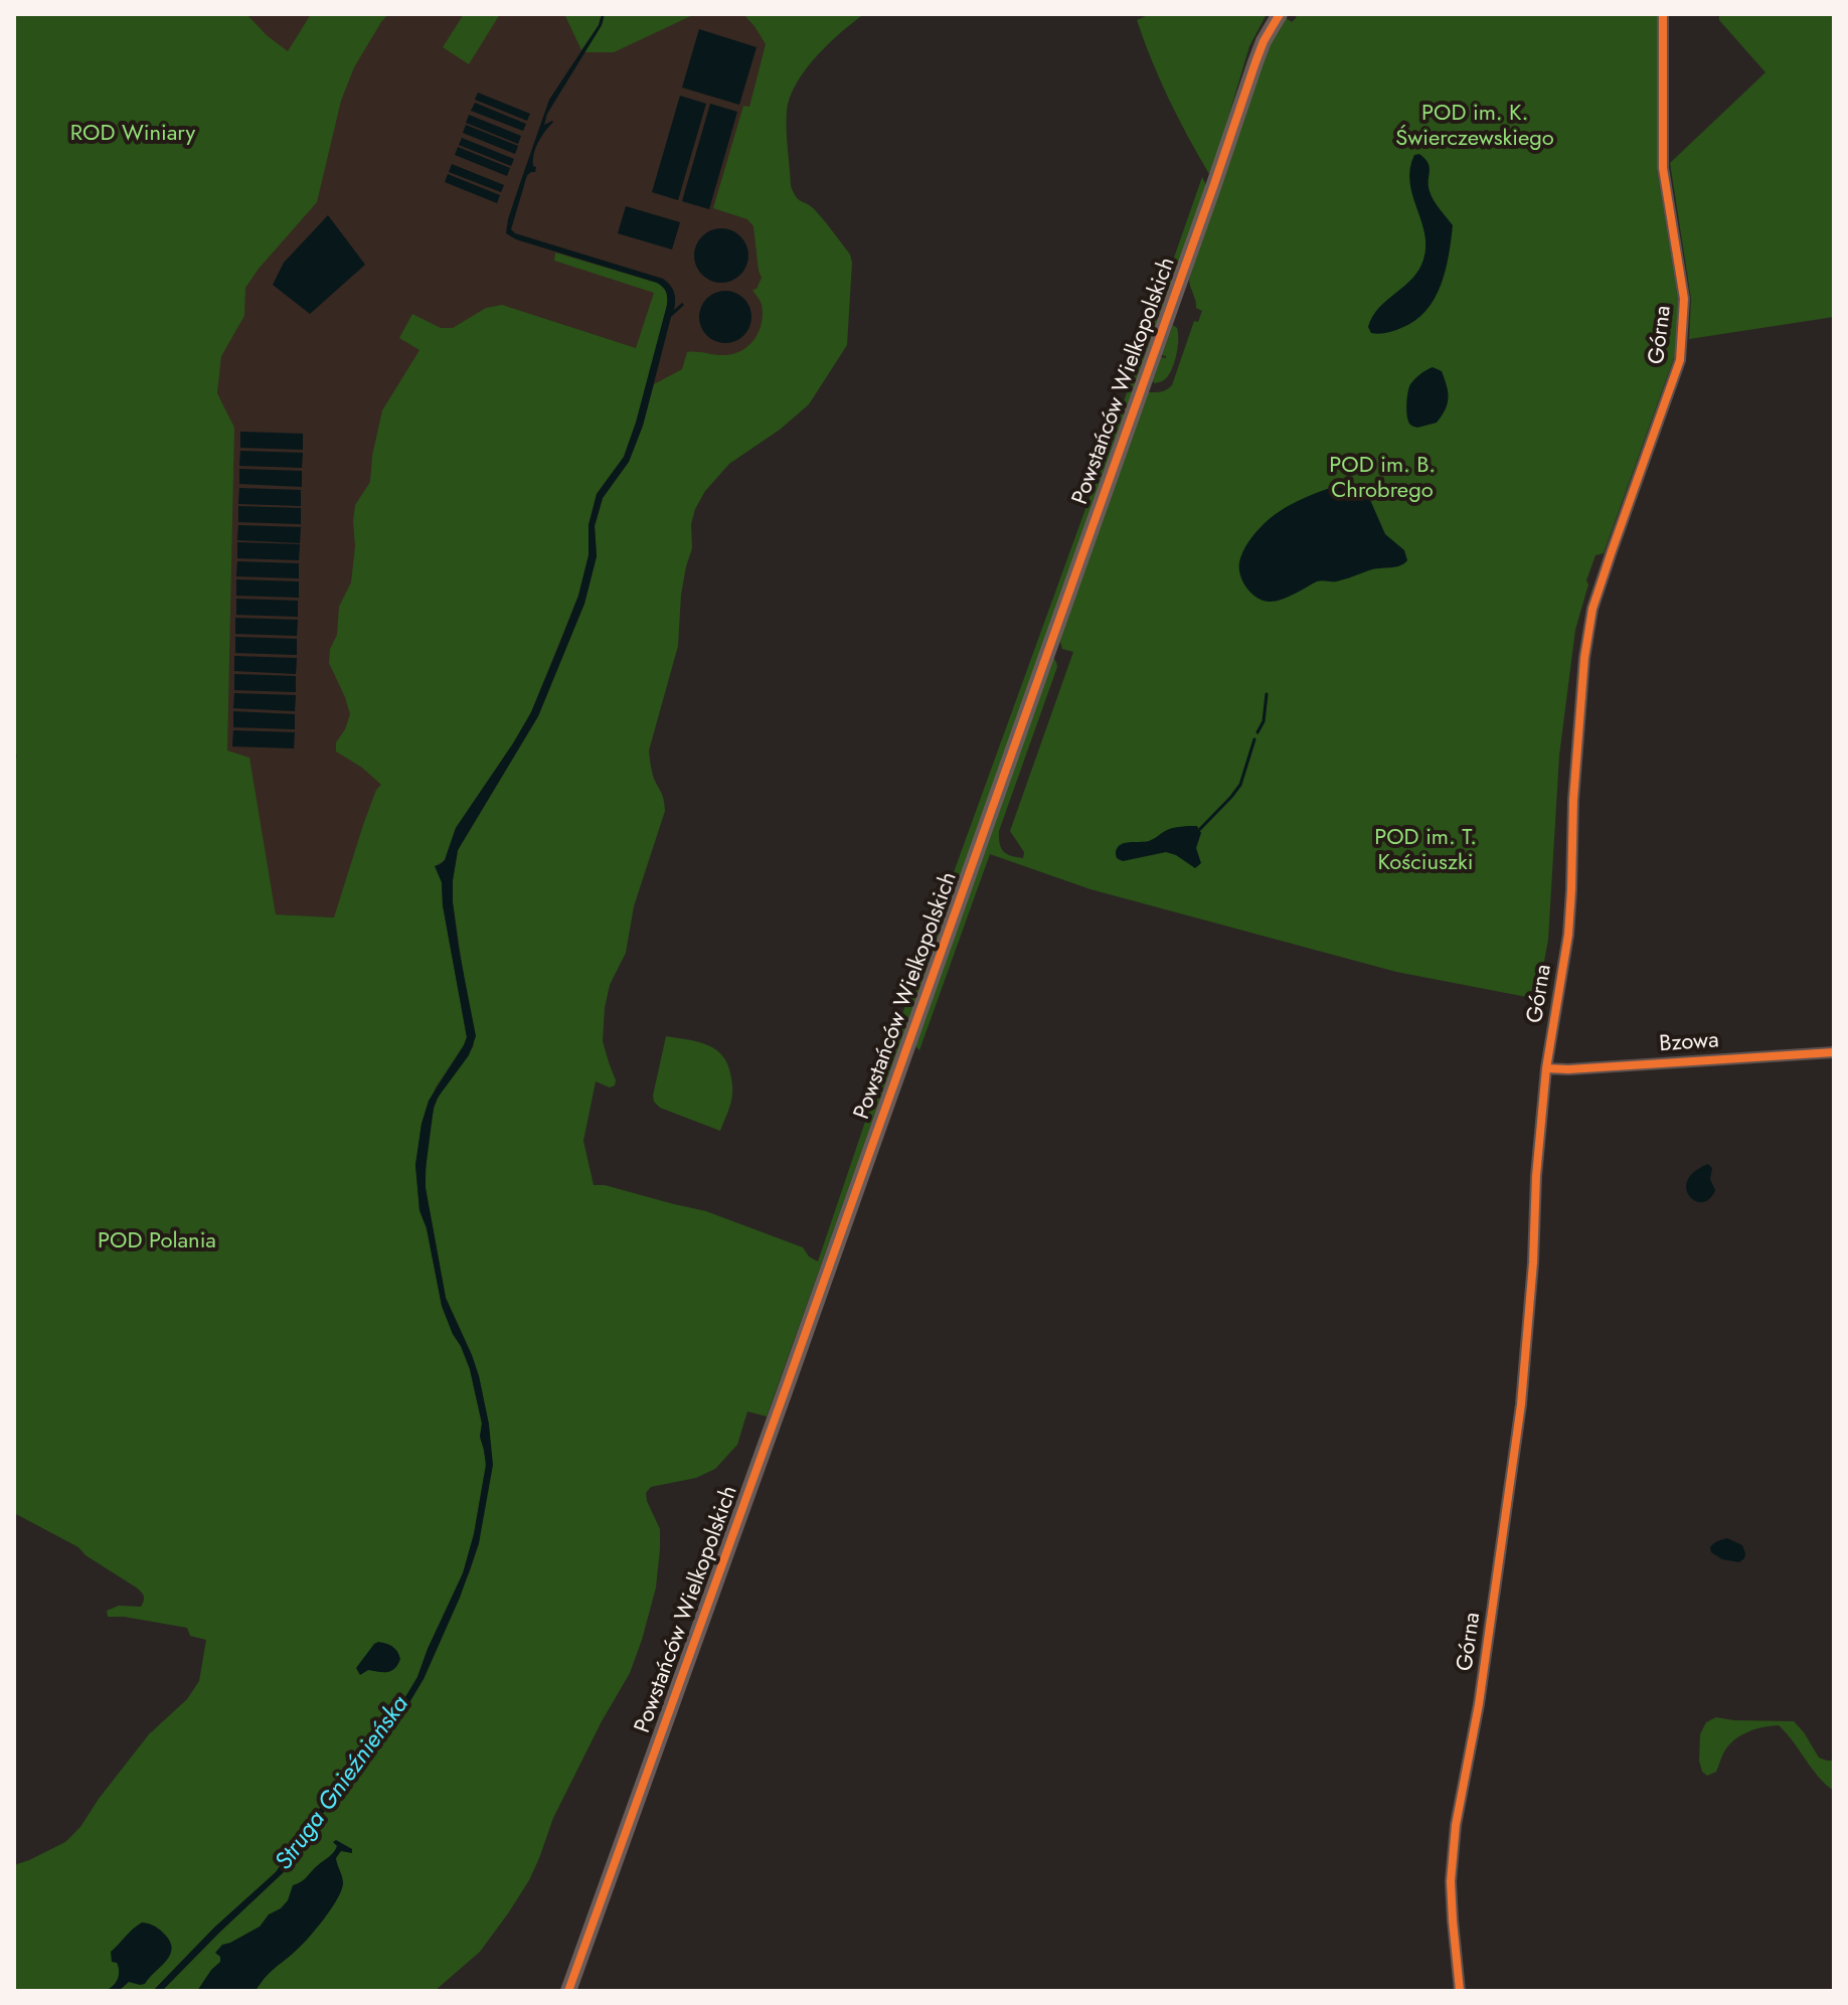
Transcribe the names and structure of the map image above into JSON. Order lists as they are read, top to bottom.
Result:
{
  "streets": {
    "street": ["Górna", "Powstańców Wielkopolskich", "Bzowa"]
  },
  "crossings": [
    ["Górna", "Bzowa"]
  ],
  "water": ["Struga Gnieźnieńska"],
  "parks": [
    "POD im. K. Świerczewskiego",
    "ROD Winiary",
    "POD im. B. Chrobrego",
    "POD im. T. Kościuszki",
    "POD Polania"
  ]
}
